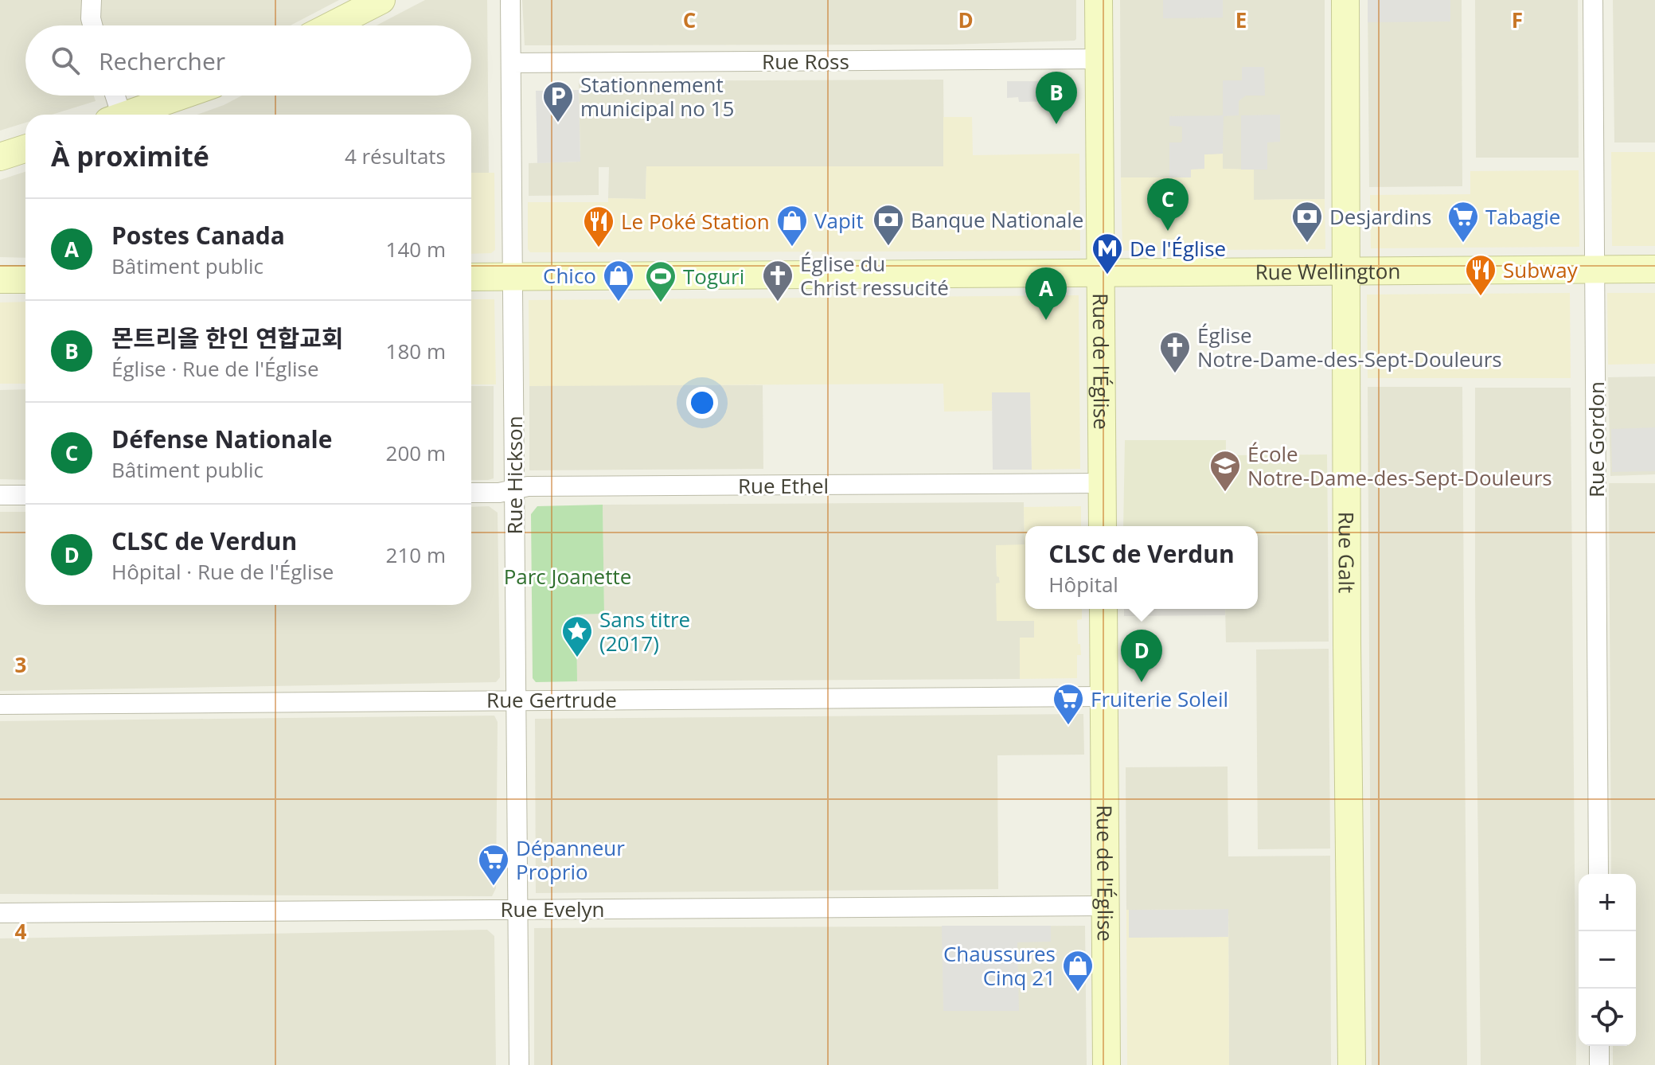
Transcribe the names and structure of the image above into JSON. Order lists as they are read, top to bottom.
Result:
{
  "streets": {
    "main road": ["Rue Wellington", "Rue de l'Église", "Rue Galt"],
    "street": [
      "Rue Ross",
      "Rue Gordon",
      "Rue Hickson",
      "Rue Ethel",
      "Rue Gertrude",
      "Rue Evelyn"
    ]
  },
  "crossings": [
    ["Rue Ross", "Rue de l'Église"],
    ["Rue Ross", "Rue Hickson"],
    ["Rue Wellington", "Rue de l'Église"],
    ["Rue Wellington", "Rue Gordon"],
    ["Rue Wellington", "Rue Hickson"],
    ["Rue Wellington", "Rue Galt"],
    ["Rue de l'Église", "Rue Ethel"],
    ["Rue de l'Église", "Rue Gertrude"],
    ["Rue de l'Église", "Rue Evelyn"],
    ["Rue Hickson", "Rue Ethel"],
    ["Rue Hickson", "Rue Gertrude"],
    ["Rue Hickson", "Rue Evelyn"]
  ],
  "parks": ["Parc Joanette"],
  "places": {
    "parking": ["Stationnement municipal no 15"],
    "bank": ["Desjardins", "Banque Nationale"],
    "supermarket": ["Tabagie", "Fruiterie Soleil", "Dépanneur Proprio"],
    "shop": ["Vapit", "Chico", "Chaussures Cinq 21"],
    "restaurant": ["Le Poké Station", "Subway"],
    "metro station": ["De l'Église"],
    "church": ["Église du Christ ressucité", "Église Notre-Dame-des-Sept-Douleurs"],
    "sports": ["Toguri"],
    "school or university": ["École Notre-Dame-des-Sept-Douleurs"],
    "place": ["Sans titre (2017)"]
  },
  "page": {
    "search": "Rechercher",
    "pins": [
      "B",
      "C",
      "A",
      "D"
    ],
    "heading": ["À proximité", "4 résultats"],
    "list": [
      {
        "mark": "A",
        "name": "Postes Canada",
        "note": "Bâtiment public",
        "value": "140 m"
      },
      {
        "mark": "B",
        "name": "몬트리올 한인 연합교회",
        "note": "Église · Rue de l'Église",
        "value": "180 m"
      },
      {
        "mark": "C",
        "name": "Défense Nationale",
        "note": "Bâtiment public",
        "value": "200 m"
      },
      {
        "mark": "D",
        "name": "CLSC de Verdun",
        "note": "Hôpital · Rue de l'Église",
        "value": "210 m"
      }
    ],
    "popup": ["CLSC de Verdun", "Hôpital"],
    "map_buttons": ["+", "−"]
  },
  "grid": {
    "columns": [
      "C",
      "D",
      "E",
      "F"
    ],
    "rows": ["3", "4"]
  }
}
